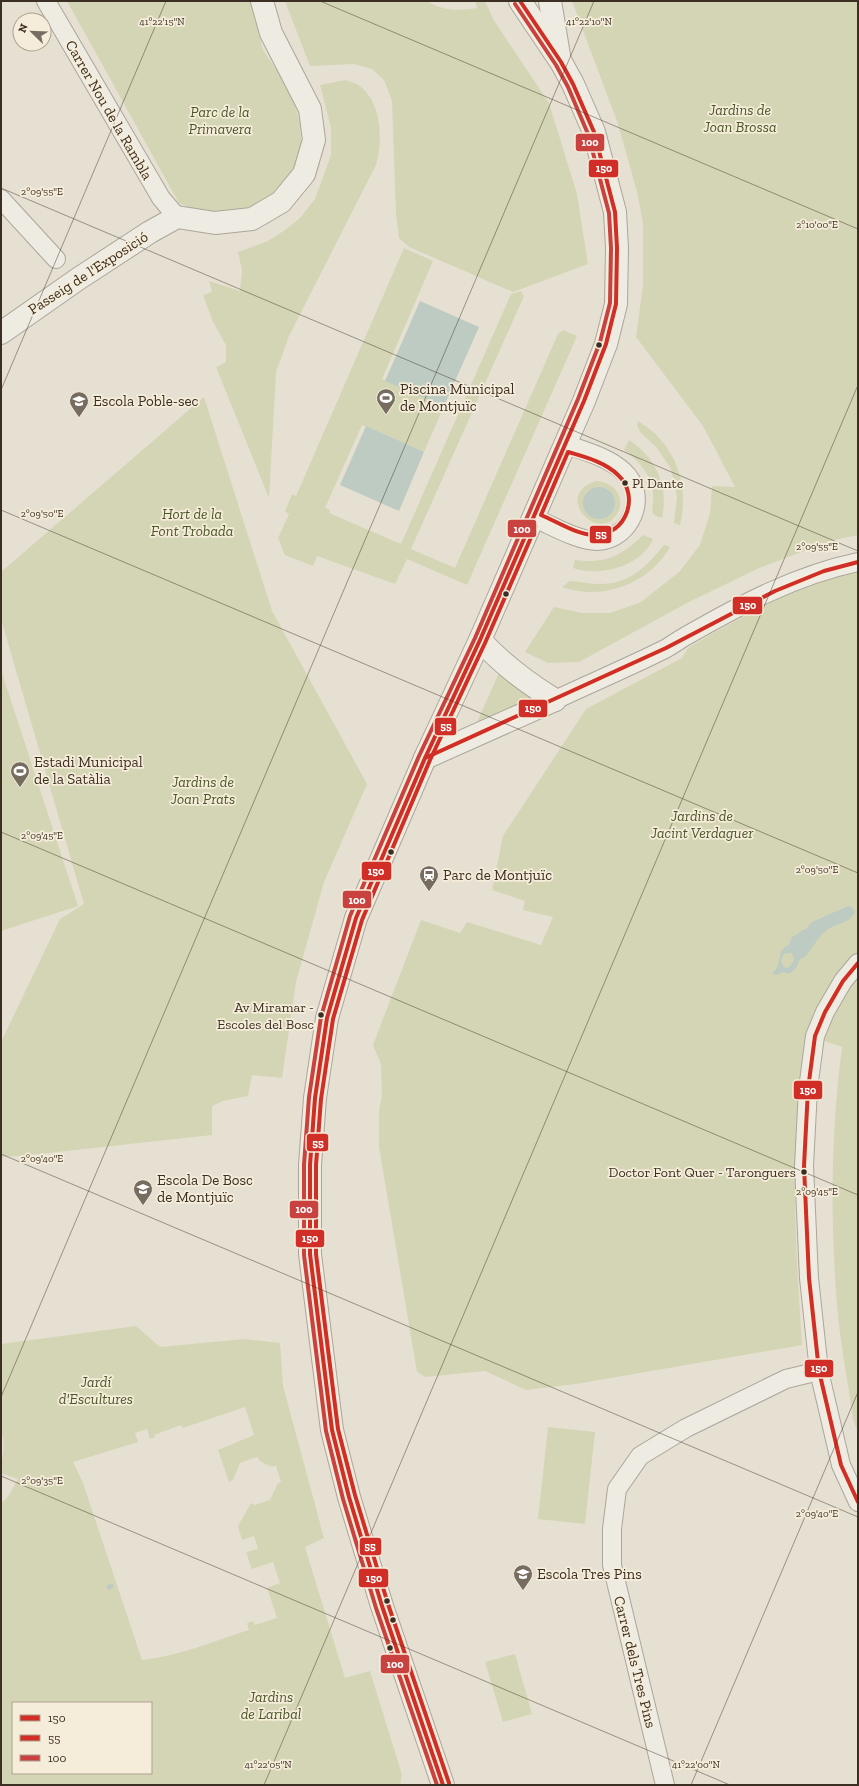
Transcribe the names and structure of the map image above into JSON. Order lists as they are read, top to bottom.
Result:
{
  "streets": {
    "street": ["Carrer Nou de la Rambla", "Passeig de l'Exposició", "Carrer dels Tres Pins"]
  },
  "crossings": [
    ["Carrer Nou de la Rambla", "Passeig de l'Exposició"]
  ],
  "parks": [
    "Jardins de Joan Brossa",
    "Parc de la Primavera",
    "Hort de la Font Trobada",
    "Jardins de Joan Prats",
    "Jardins de Jacint Verdaguer",
    "Jardí d'Escultures",
    "Jardins de Laribal"
  ],
  "places": {
    "sports": ["Piscina Municipal de Montjuïc", "Estadi Municipal de la Satàlia"],
    "school or university": ["Escola Poble-sec", "Escola De Bosc de Montjuïc", "Escola Tres Pins"],
    "other": ["Pl Dante", "Av Miramar - Escoles del Bosc", "Doctor Font Quer - Taronguers"],
    "station": ["Parc de Montjuïc"]
  },
  "lines": ["transit line 150", "transit line 100", "transit line 55"],
  "legend": ["150", "55", "100"],
  "north": "top left",
  "coordinates": [
    "41°22'15\"N",
    "41°22'10\"N",
    "2°09'55\"E",
    "2°10'00\"E",
    "2°09'50\"E",
    "2°09'45\"E",
    "2°09'40\"E",
    "2°09'35\"E",
    "41°22'05\"N",
    "41°22'00\"N"
  ]
}
